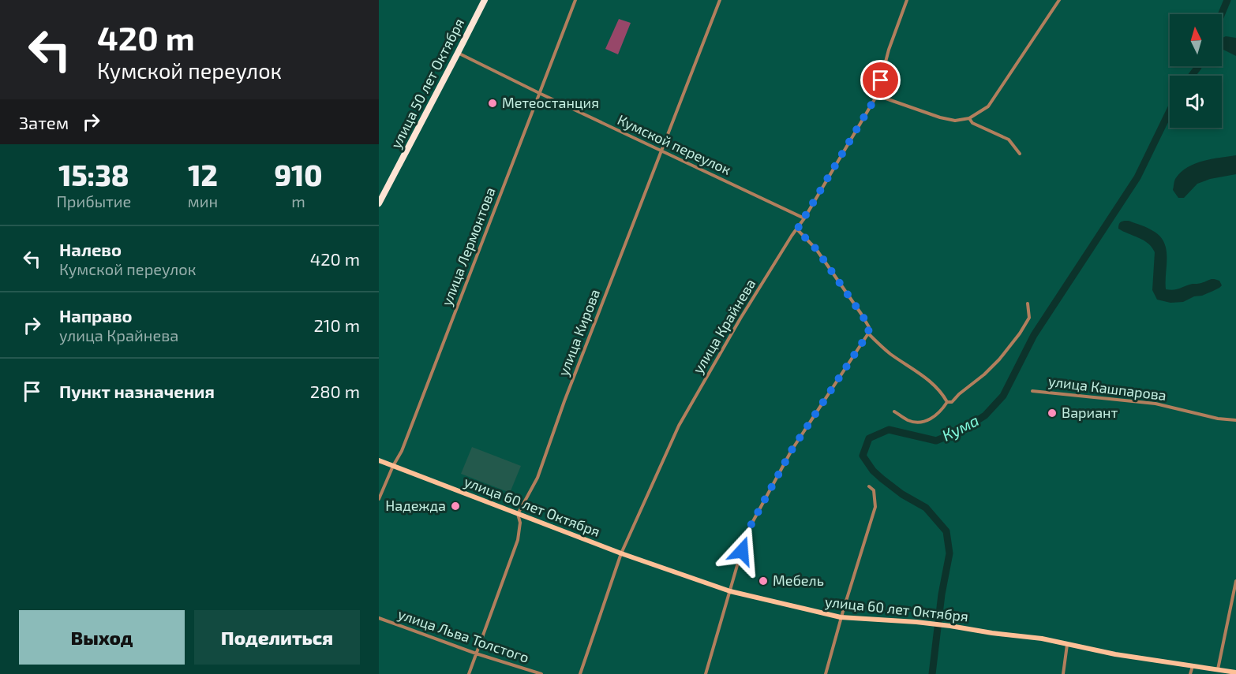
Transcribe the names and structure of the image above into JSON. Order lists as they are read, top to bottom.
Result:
{
  "streets": {
    "highway": ["улица 50 лет Октября"],
    "main road": ["улица 60 лет Октября"],
    "street": [
      "Кумской переулок",
      "улица Лермонтова",
      "улица Крайнева",
      "улица Кирова",
      "улица Кашпарова",
      "улица Льва Толстого"
    ]
  },
  "crossings": [
    ["улица 50 лет Октября", "Кумской переулок"],
    ["Кумской переулок", "улица Лермонтова"],
    ["Кумской переулок", "улица Крайнева"],
    ["Кумской переулок", "улица Кирова"],
    ["улица Лермонтова", "улица 60 лет Октября"],
    ["улица Крайнева", "улица 60 лет Октября"],
    ["улица Кирова", "улица 60 лет Октября"],
    ["улица Кирова", "улица Льва Толстого"]
  ],
  "water": ["Кума"],
  "places": [
    "Метеостанция",
    "Вариант",
    "Надежда",
    "Мебель"
  ],
  "north": "top",
  "page": {
    "turn": ["420 m", "Кумской переулок"],
    "then": "Затем",
    "eta": [
      "15:38",
      "Прибытие",
      "12",
      "мин",
      "910",
      "m"
    ],
    "list": [
      {
        "name": "Налево",
        "note": "Кумской переулок",
        "value": "420 m"
      },
      {
        "name": "Направо",
        "note": "улица Крайнева",
        "value": "210 m"
      },
      {
        "name": "Пункт назначения",
        "value": "280 m"
      }
    ],
    "buttons": ["Выход", "Поделиться"]
  }
}
